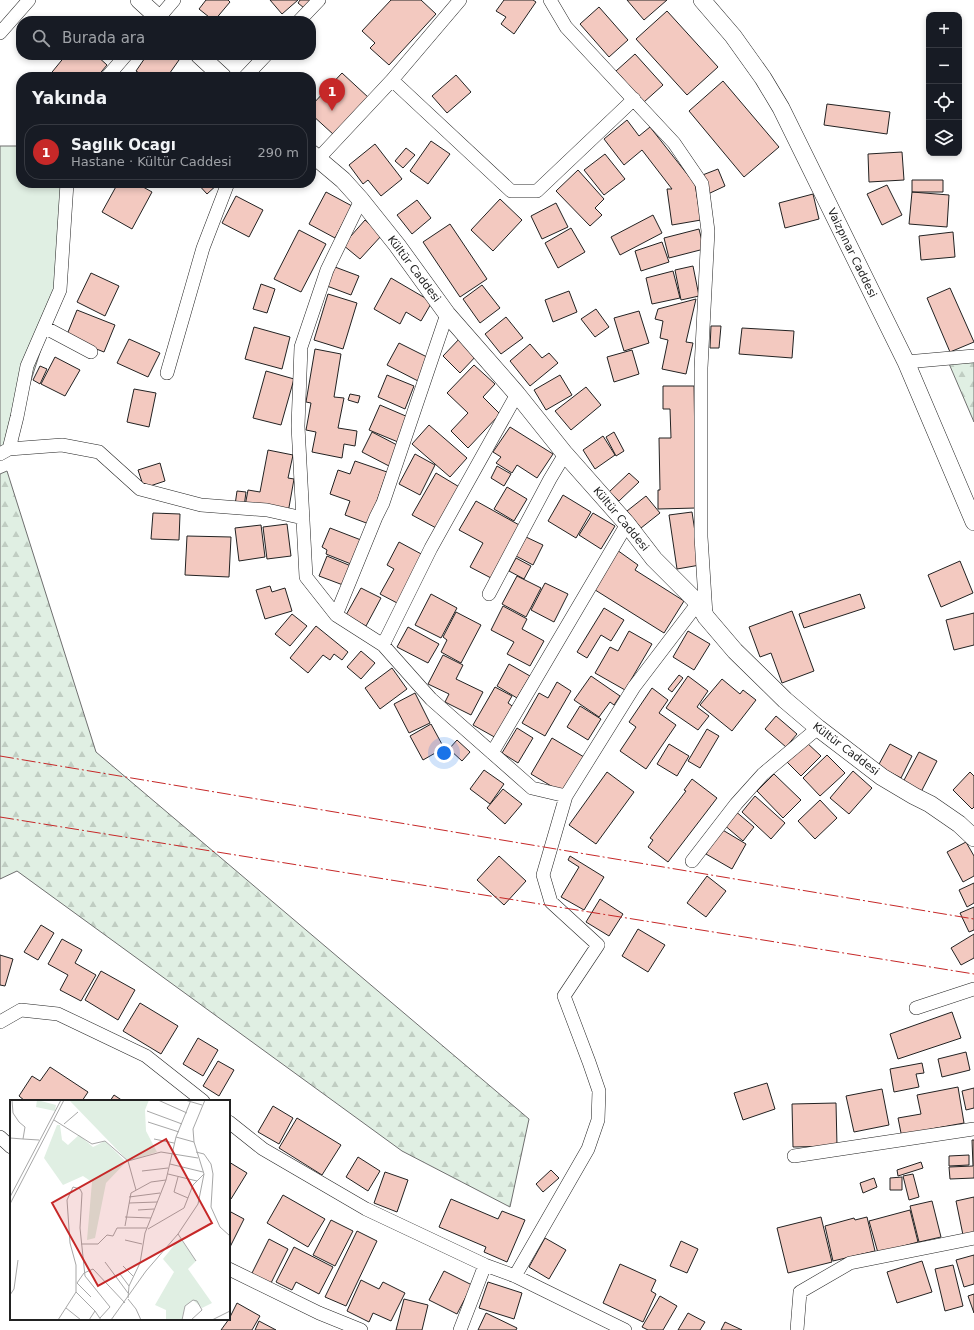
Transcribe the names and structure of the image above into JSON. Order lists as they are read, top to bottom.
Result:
{
  "streets": {
    "street": ["Vaizpınar Caddesi", "Kültür Caddesi"]
  },
  "page": {
    "map_buttons": ["+", "−"],
    "search": "Burada ara",
    "heading": "Yakında",
    "pins": "1",
    "list": [
      {
        "mark": "1",
        "name": "Saglık Ocagı",
        "note": "Hastane · Kültür Caddesi",
        "value": "290 m"
      }
    ]
  }
}
